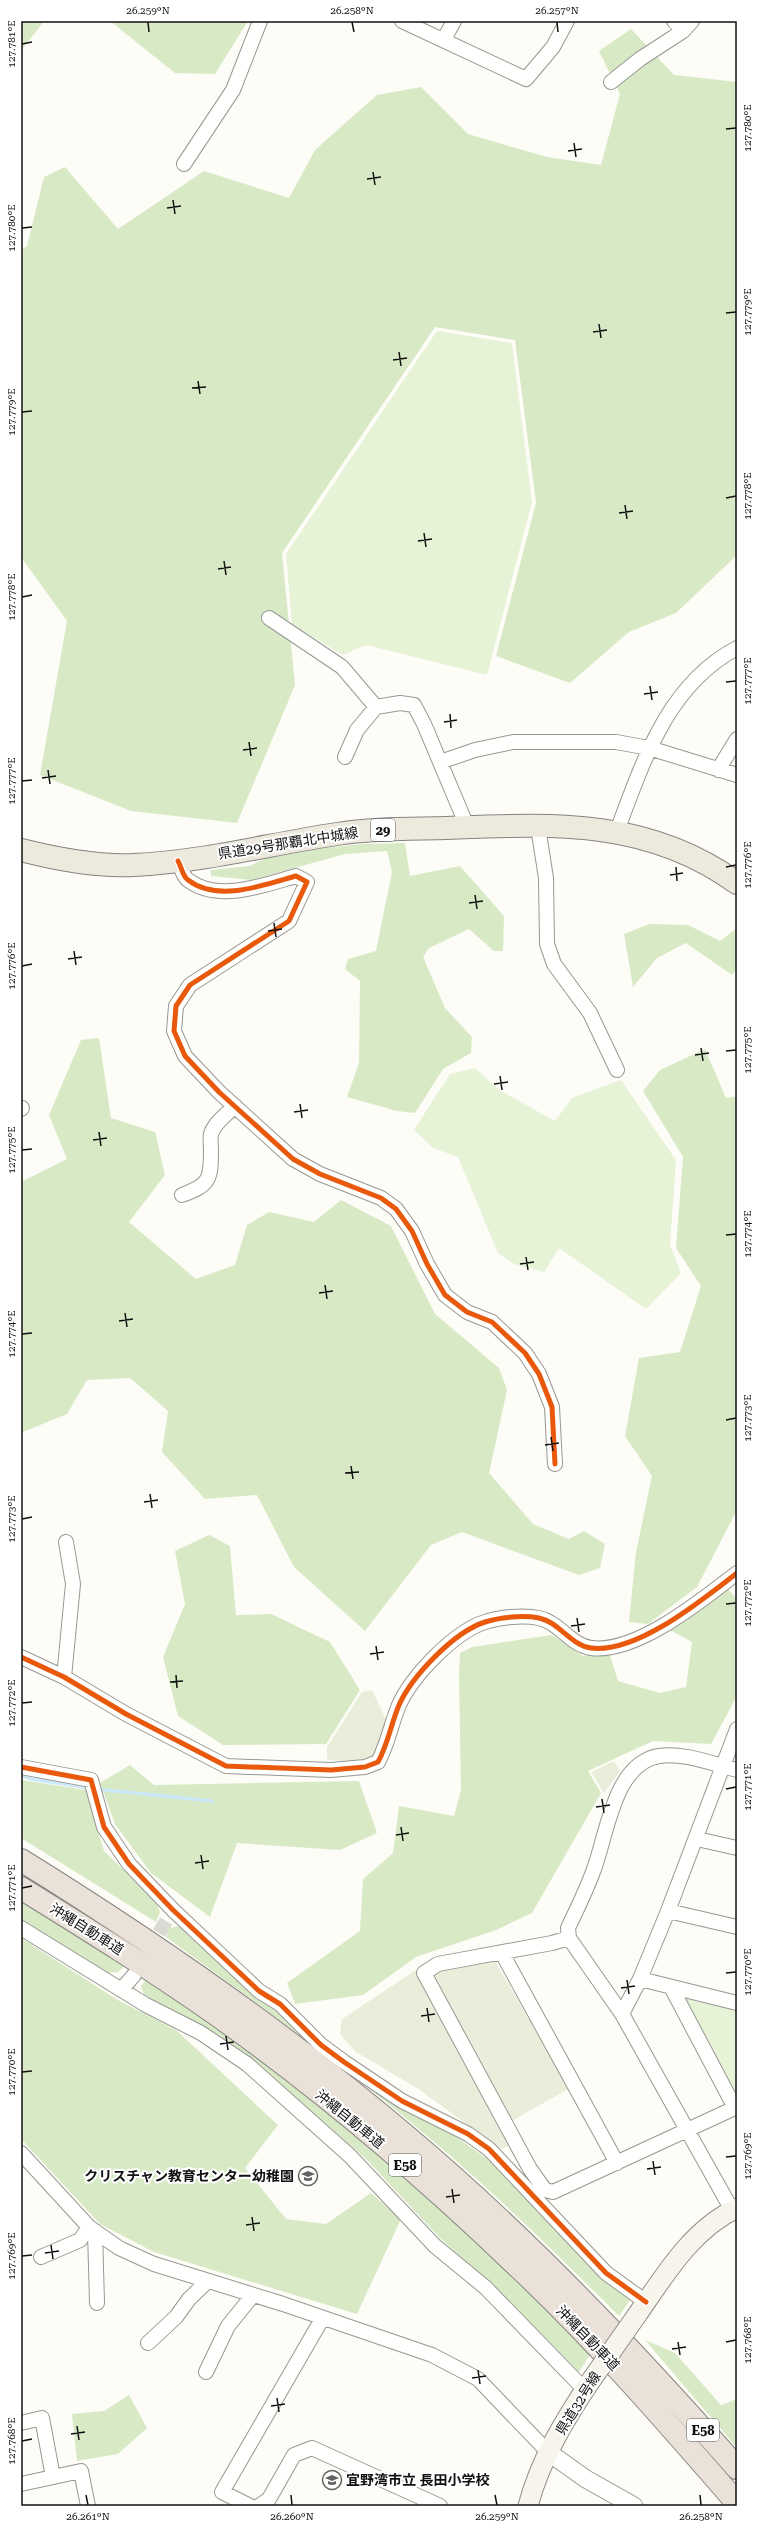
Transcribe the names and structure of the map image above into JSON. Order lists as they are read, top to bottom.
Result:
{
  "streets": {
    "highway": ["沖縄自動車道", "E58"],
    "main road": ["29", "県道29号那覇北中城線", "県道32号線"]
  },
  "places": {
    "school or university": ["クリスチャン教育センター幼稚園", "宜野湾市立 長田小学校"]
  },
  "coordinates": [
    "26.259°N",
    "26.258°N",
    "26.257°N",
    "127.781°E",
    "127.780°E",
    "127.779°E",
    "127.778°E",
    "127.777°E",
    "127.776°E",
    "127.775°E",
    "127.774°E",
    "127.773°E",
    "127.772°E",
    "127.771°E",
    "127.770°E",
    "127.769°E",
    "127.768°E",
    "26.261°N",
    "26.260°N"
  ]
}
